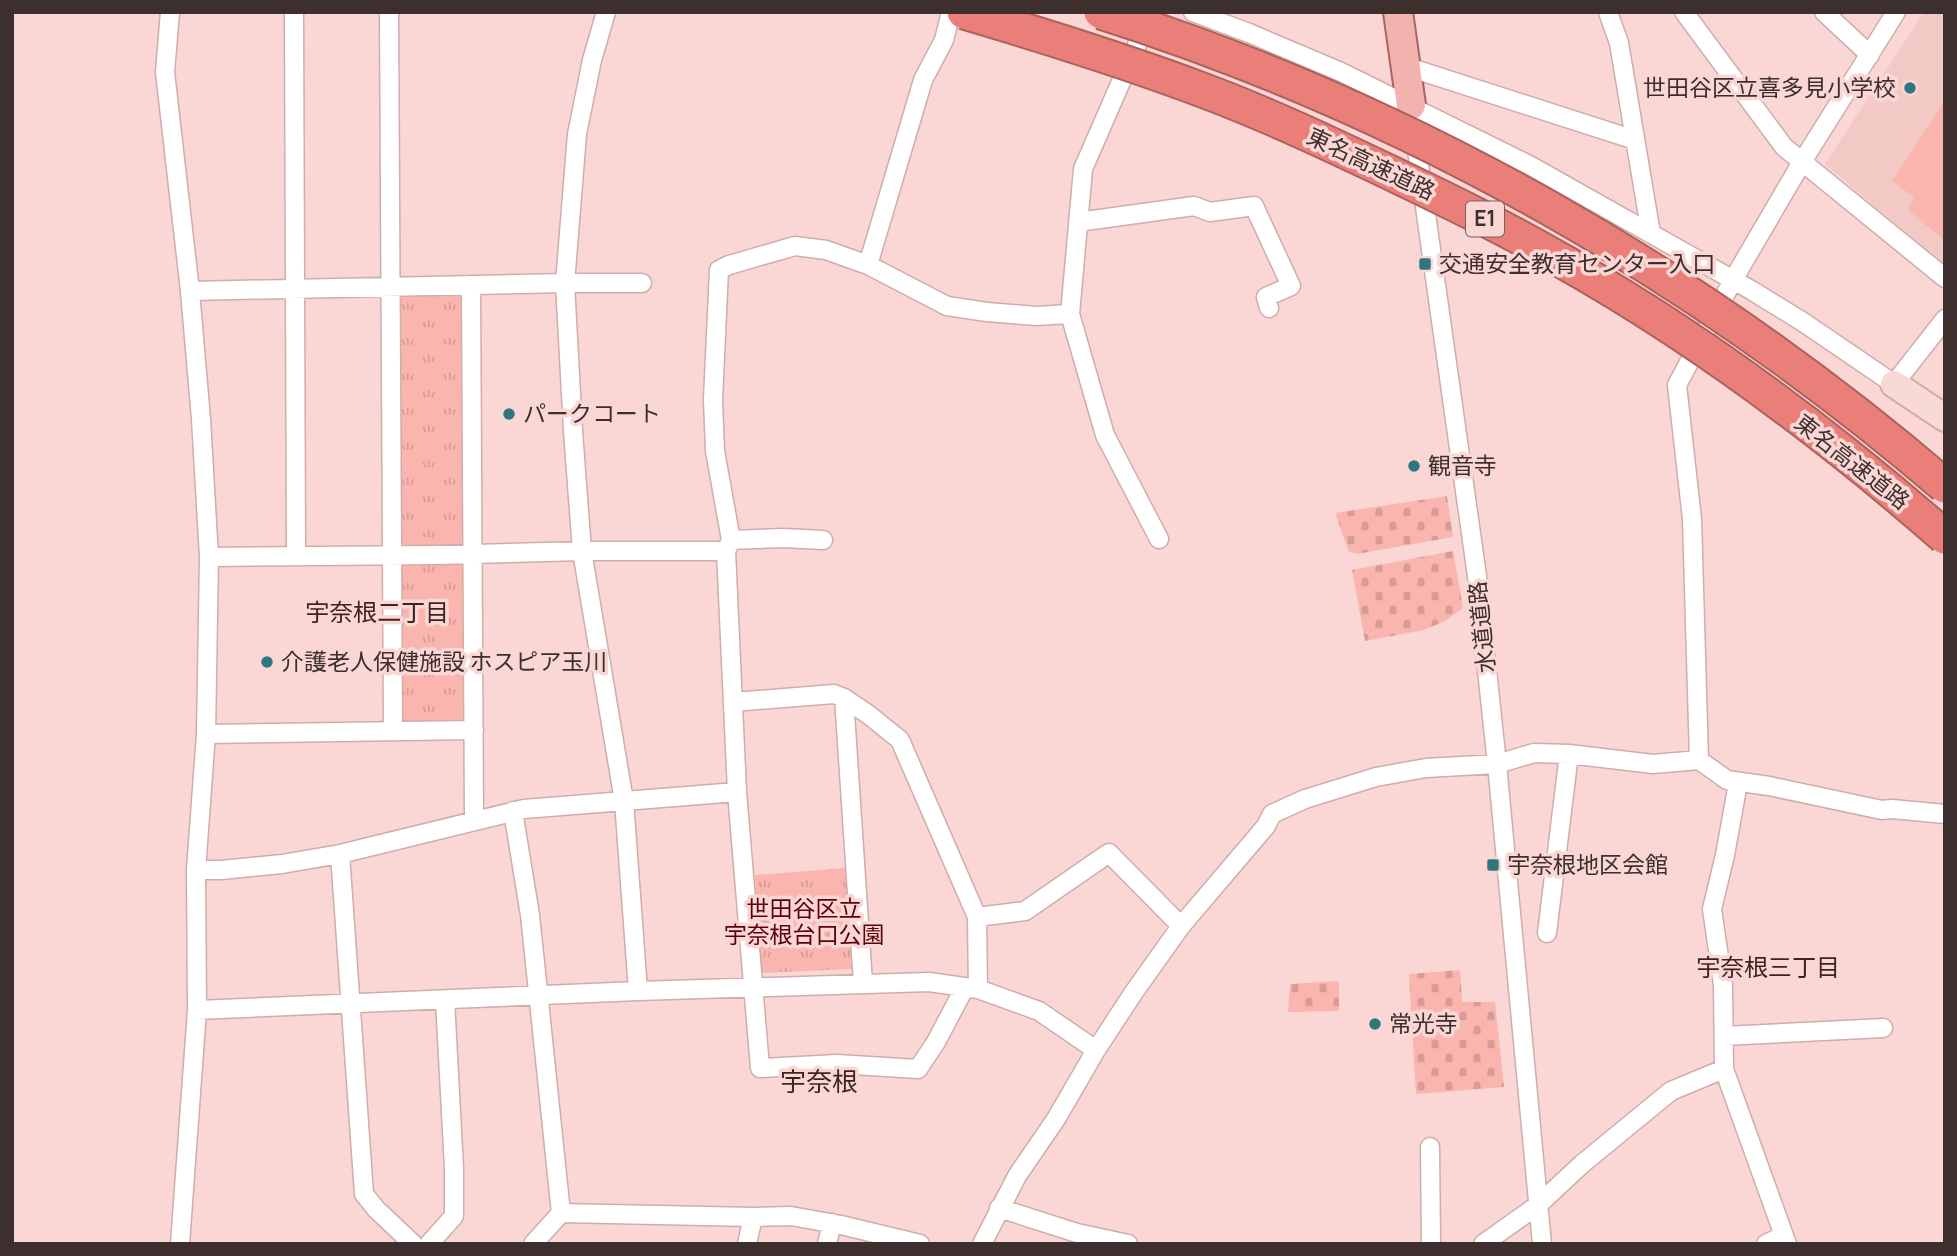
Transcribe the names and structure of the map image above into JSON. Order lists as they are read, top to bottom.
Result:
{
  "streets": {
    "highway": ["東名高速道路", "E1"],
    "main road": ["水道道路"]
  },
  "districts": ["宇奈根二丁目", "宇奈根三丁目", "宇奈根"],
  "parks": ["世田谷区立 宇奈根台口公園"],
  "places": {
    "other": [
      "世田谷区立喜多見小学校",
      "パークコート",
      "観音寺",
      "介護老人保健施設 ホスピア玉川",
      "常光寺"
    ],
    "transit": ["交通安全教育センター入口", "宇奈根地区会館"]
  }
}
